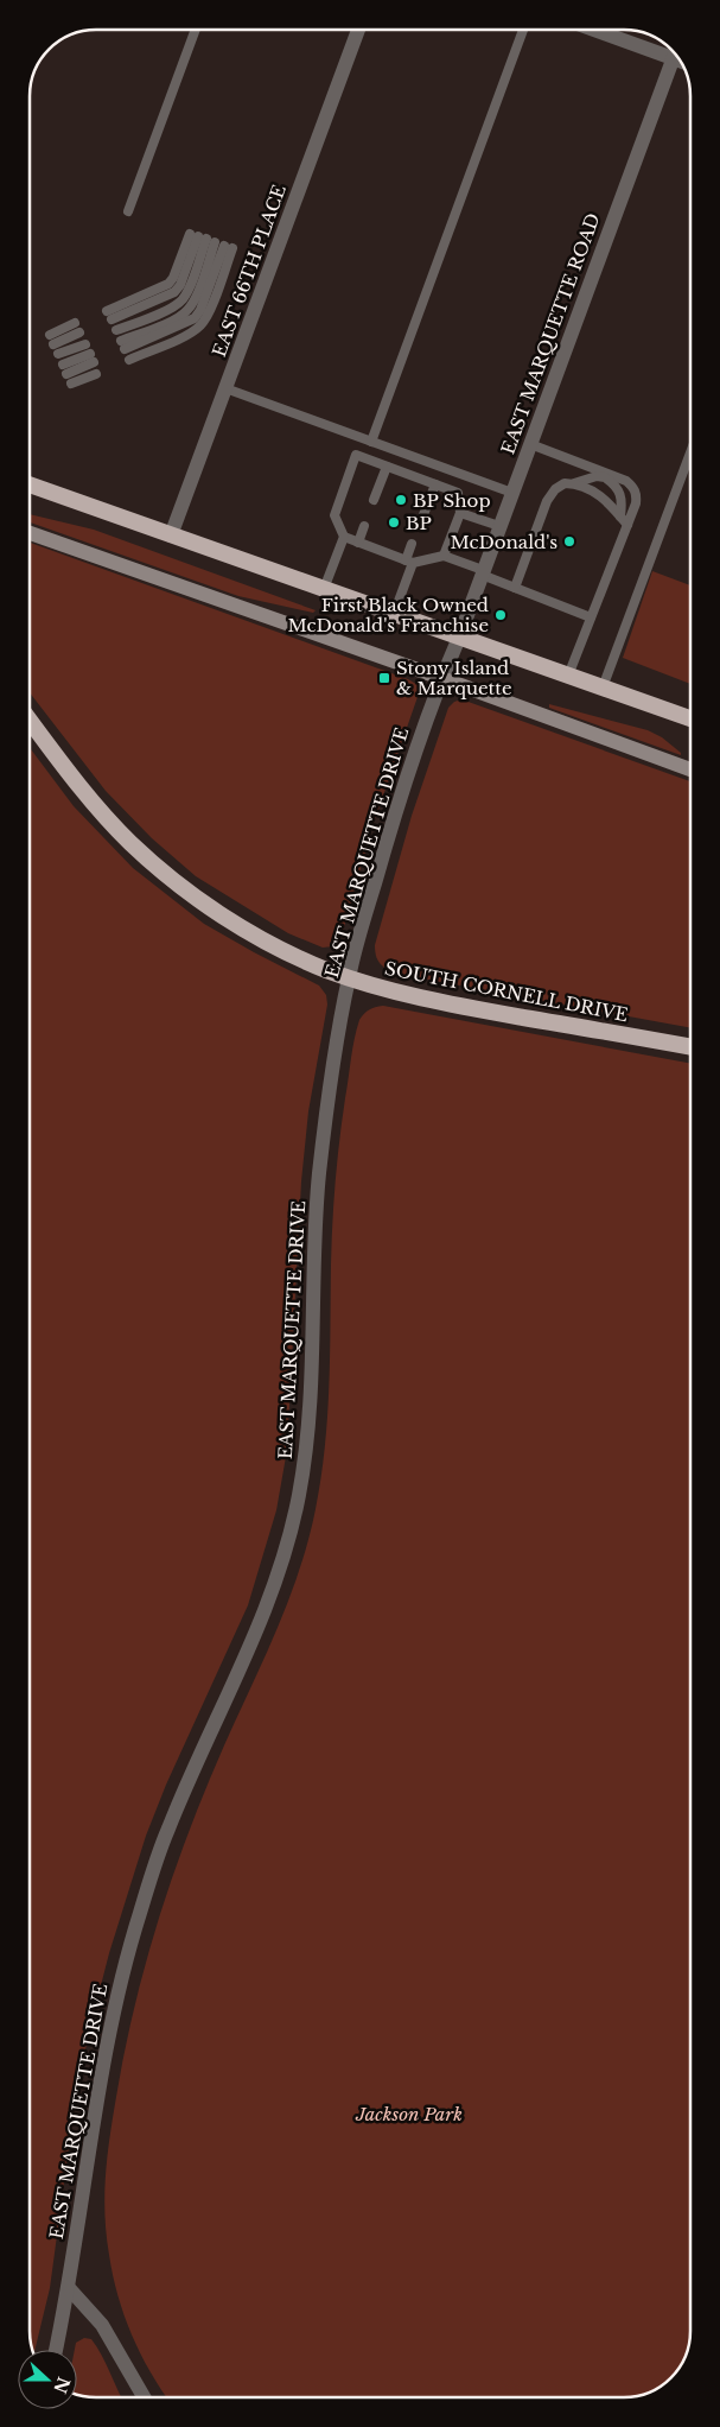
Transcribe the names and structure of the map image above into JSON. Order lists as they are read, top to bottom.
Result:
{
  "streets": {
    "highway": ["SOUTH CORNELL DRIVE"],
    "street": ["EAST 66TH PLACE", "EAST MARQUETTE ROAD", "EAST MARQUETTE DRIVE"]
  },
  "crossings": [
    ["EAST MARQUETTE ROAD", "EAST MARQUETTE DRIVE"],
    ["EAST MARQUETTE DRIVE", "SOUTH CORNELL DRIVE"]
  ],
  "parks": ["Jackson Park"],
  "places": {
    "other": [
      "BP Shop",
      "BP",
      "McDonald's",
      "First Black Owned McDonald's Franchise"
    ],
    "transit": ["Stony Island & Marquette"]
  },
  "north": "right"
}
